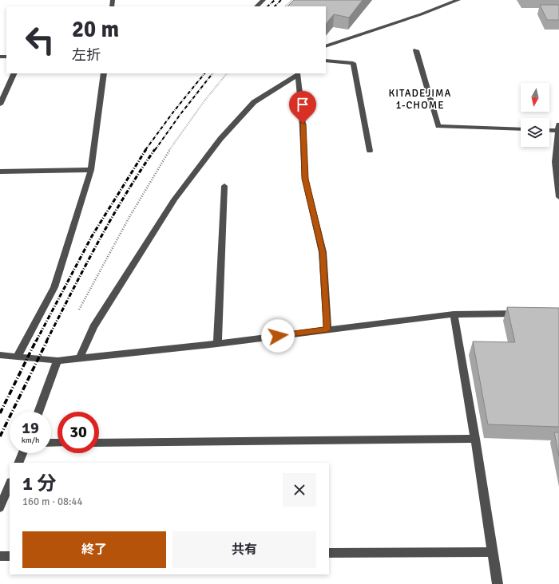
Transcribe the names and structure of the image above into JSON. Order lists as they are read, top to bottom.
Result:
{
  "districts": ["KITADEJIMA 1-CHOME"],
  "north": "bottom",
  "page": {
    "turn": ["20 m", "左折"],
    "speed": "19 km/h",
    "limit": "30",
    "heading": ["1 分", "160 m · 08:44"],
    "buttons": ["終了", "共有"]
  }
}
